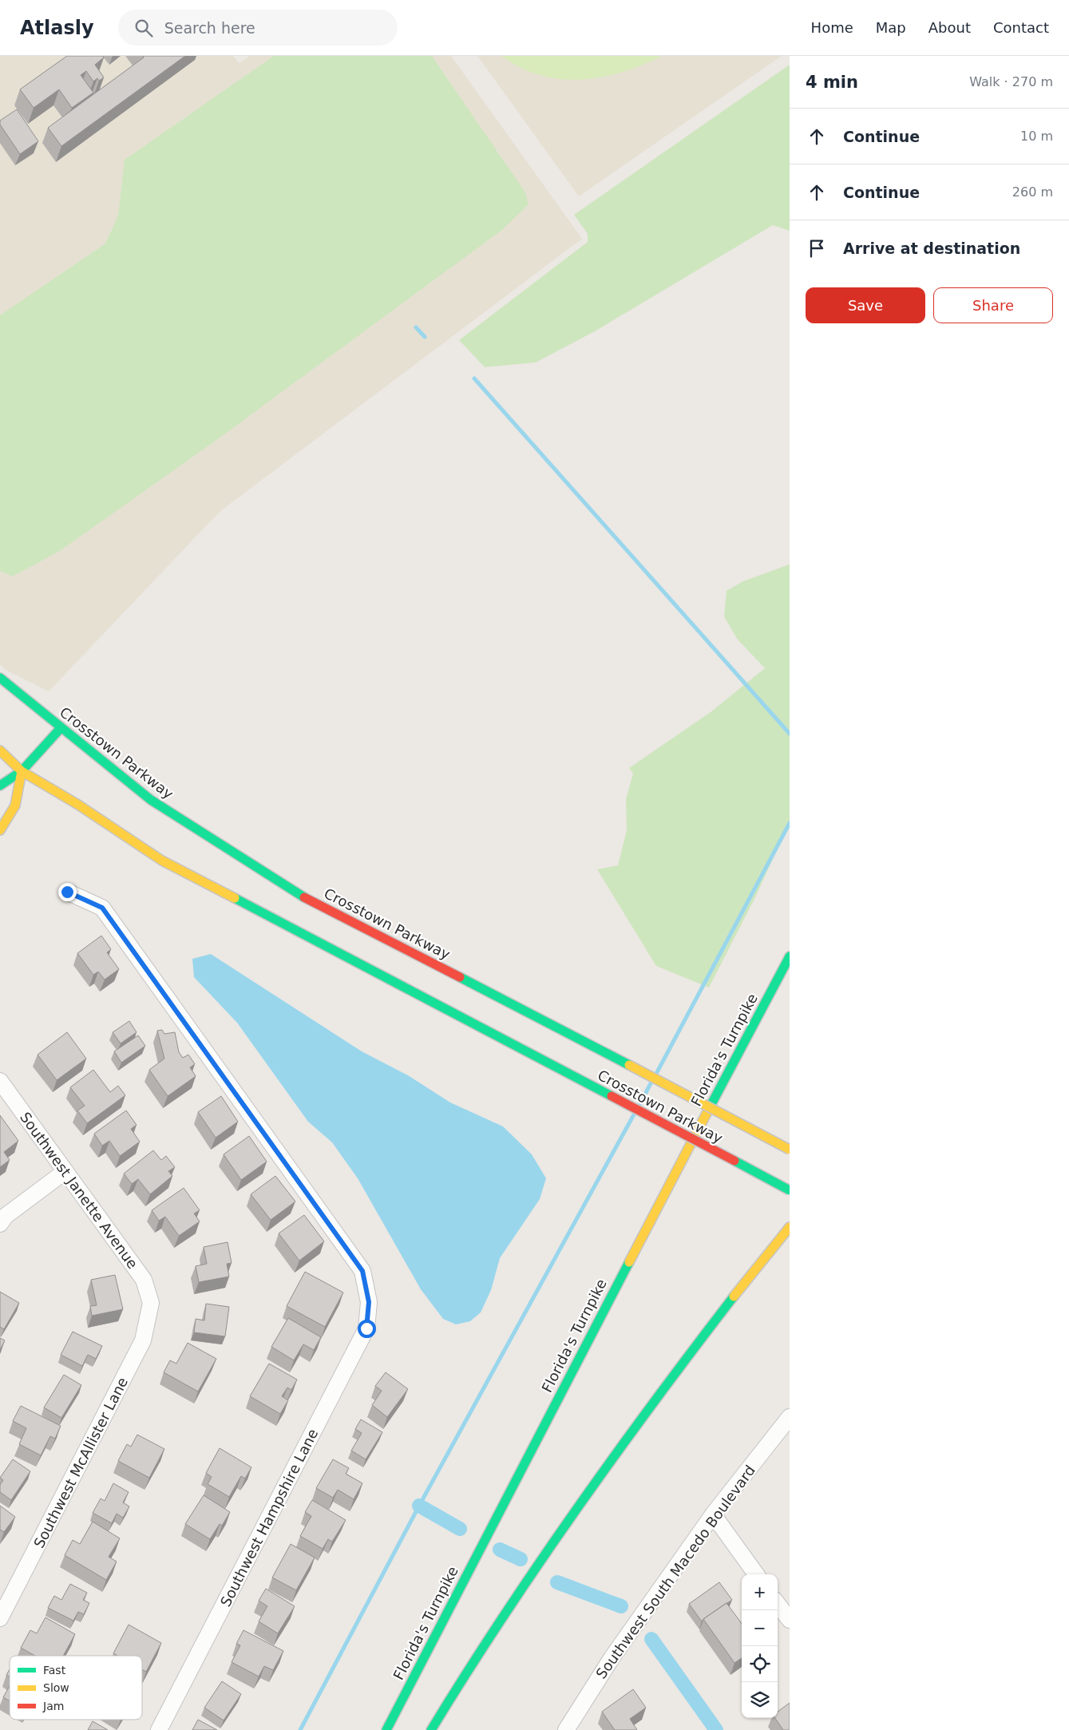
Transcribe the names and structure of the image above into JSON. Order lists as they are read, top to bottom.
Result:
{
  "streets": {
    "main road": ["Crosstown Parkway", "Florida's Turnpike"],
    "street": [
      "Southwest Janette Avenue",
      "Southwest McAllister Lane",
      "Southwest Hampshire Lane",
      "Southwest South Macedo Boulevard"
    ]
  },
  "crossings": [
    ["Southwest Janette Avenue", "Southwest McAllister Lane"]
  ],
  "legend": ["Fast", "Slow", "Jam"],
  "page": {
    "header": "Atlasly",
    "search": "Search here",
    "nav": [
      "Home",
      "Map",
      "About",
      "Contact"
    ],
    "heading": ["4 min", "Walk · 270 m"],
    "list": [
      ["Continue", "10 m"],
      ["Continue", "260 m"],
      "Arrive at destination"
    ],
    "buttons": ["Save", "Share"],
    "map_buttons": ["+", "−"]
  }
}
